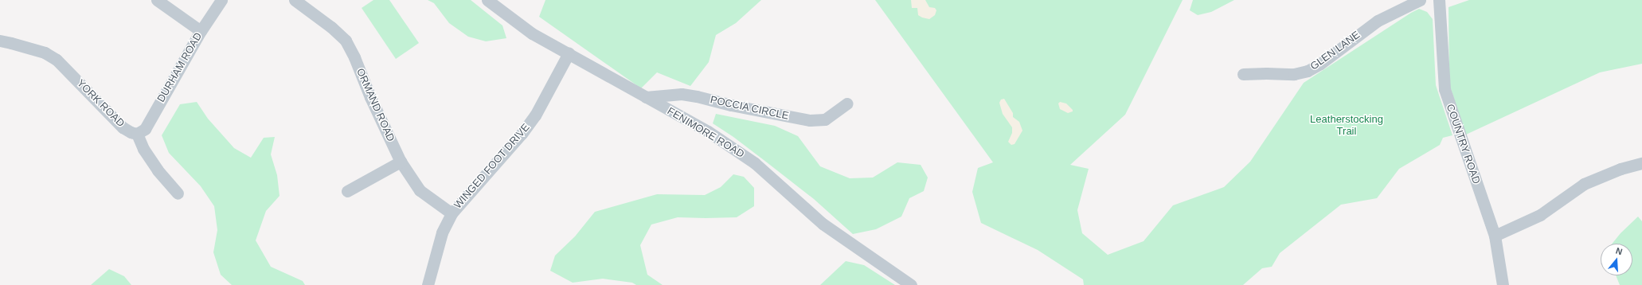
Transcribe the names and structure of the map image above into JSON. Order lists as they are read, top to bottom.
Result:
{
  "streets": {
    "street": [
      "GLEN LANE",
      "DURHAM ROAD",
      "YORK ROAD",
      "ORMAND ROAD",
      "POCCIA CIRCLE",
      "FENIMORE ROAD",
      "COUNTRY ROAD",
      "WINGED FOOT DRIVE"
    ]
  },
  "crossings": [
    ["DURHAM ROAD", "YORK ROAD"],
    ["ORMAND ROAD", "WINGED FOOT DRIVE"],
    ["POCCIA CIRCLE", "FENIMORE ROAD"],
    ["FENIMORE ROAD", "WINGED FOOT DRIVE"]
  ],
  "parks": ["Leatherstocking Trail"],
  "north": "top"
}
